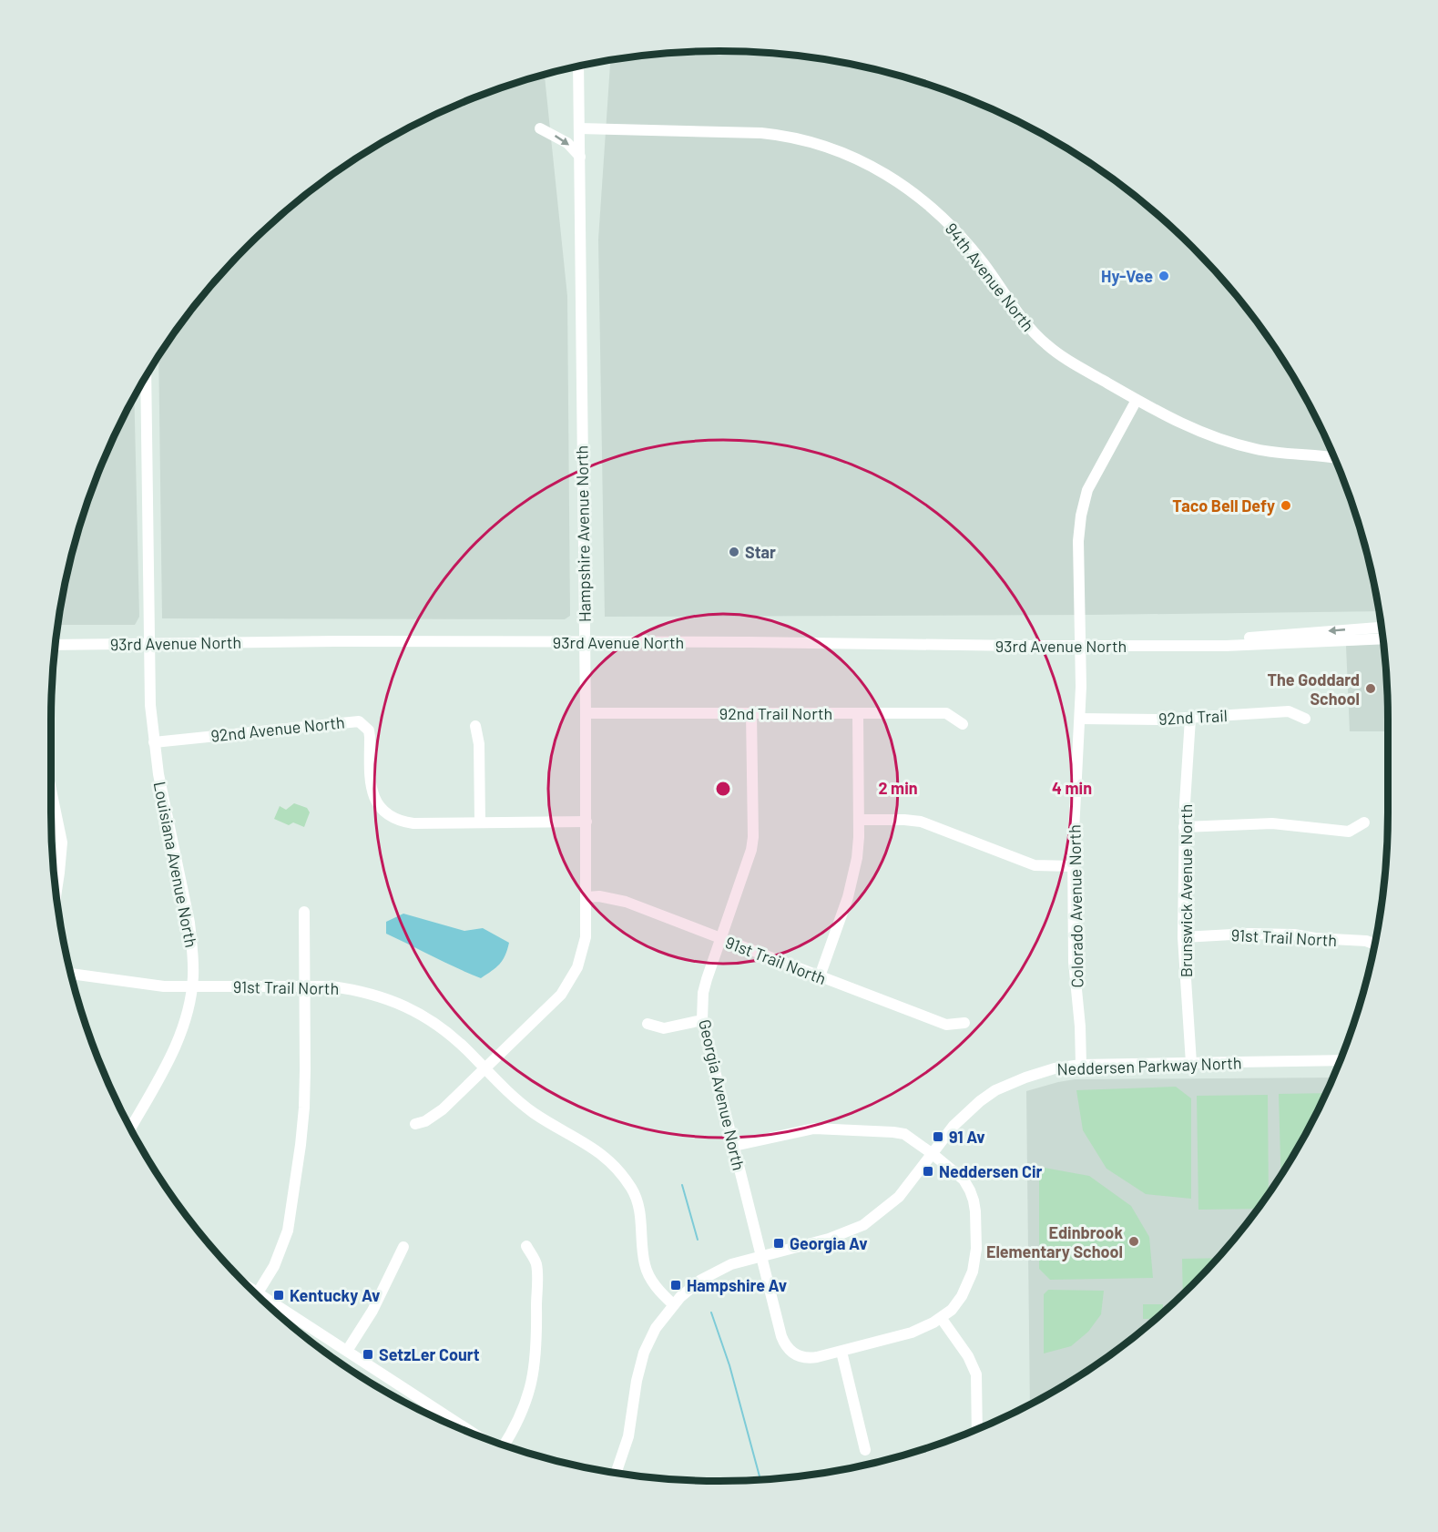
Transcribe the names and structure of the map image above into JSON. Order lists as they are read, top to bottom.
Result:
{
  "streets": {
    "street": [
      "94th Avenue North",
      "Hampshire Avenue North",
      "93rd Avenue North",
      "92nd Trail North",
      "92nd Trail",
      "92nd Avenue North",
      "Louisiana Avenue North",
      "Brunswick Avenue North",
      "Colorado Avenue North",
      "91st Trail North",
      "Neddersen Parkway North",
      "Georgia Avenue North"
    ]
  },
  "crossings": [
    ["94th Avenue North", "Hampshire Avenue North"],
    ["94th Avenue North", "Colorado Avenue North"],
    ["Hampshire Avenue North", "93rd Avenue North"],
    ["Hampshire Avenue North", "92nd Trail North"],
    ["Hampshire Avenue North", "92nd Avenue North"],
    ["Hampshire Avenue North", "91st Trail North"],
    ["93rd Avenue North", "Louisiana Avenue North"],
    ["93rd Avenue North", "Colorado Avenue North"],
    ["92nd Trail North", "Georgia Avenue North"],
    ["92nd Trail", "Brunswick Avenue North"],
    ["92nd Trail", "Colorado Avenue North"],
    ["92nd Avenue North", "Louisiana Avenue North"],
    ["Louisiana Avenue North", "91st Trail North"],
    ["Brunswick Avenue North", "91st Trail North"],
    ["Brunswick Avenue North", "Neddersen Parkway North"],
    ["Colorado Avenue North", "Neddersen Parkway North"],
    ["91st Trail North", "Georgia Avenue North"],
    ["Neddersen Parkway North", "Georgia Avenue North"]
  ],
  "places": {
    "other": [
      "Hy-Vee",
      "Taco Bell Defy",
      "Star",
      "The Goddard School",
      "Edinbrook Elementary School"
    ],
    "transit": [
      "91 Av",
      "Neddersen Cir",
      "Georgia Av",
      "Hampshire Av",
      "Kentucky Av",
      "SetzLer Court"
    ]
  },
  "rings": ["2 min", "4 min"]
}
